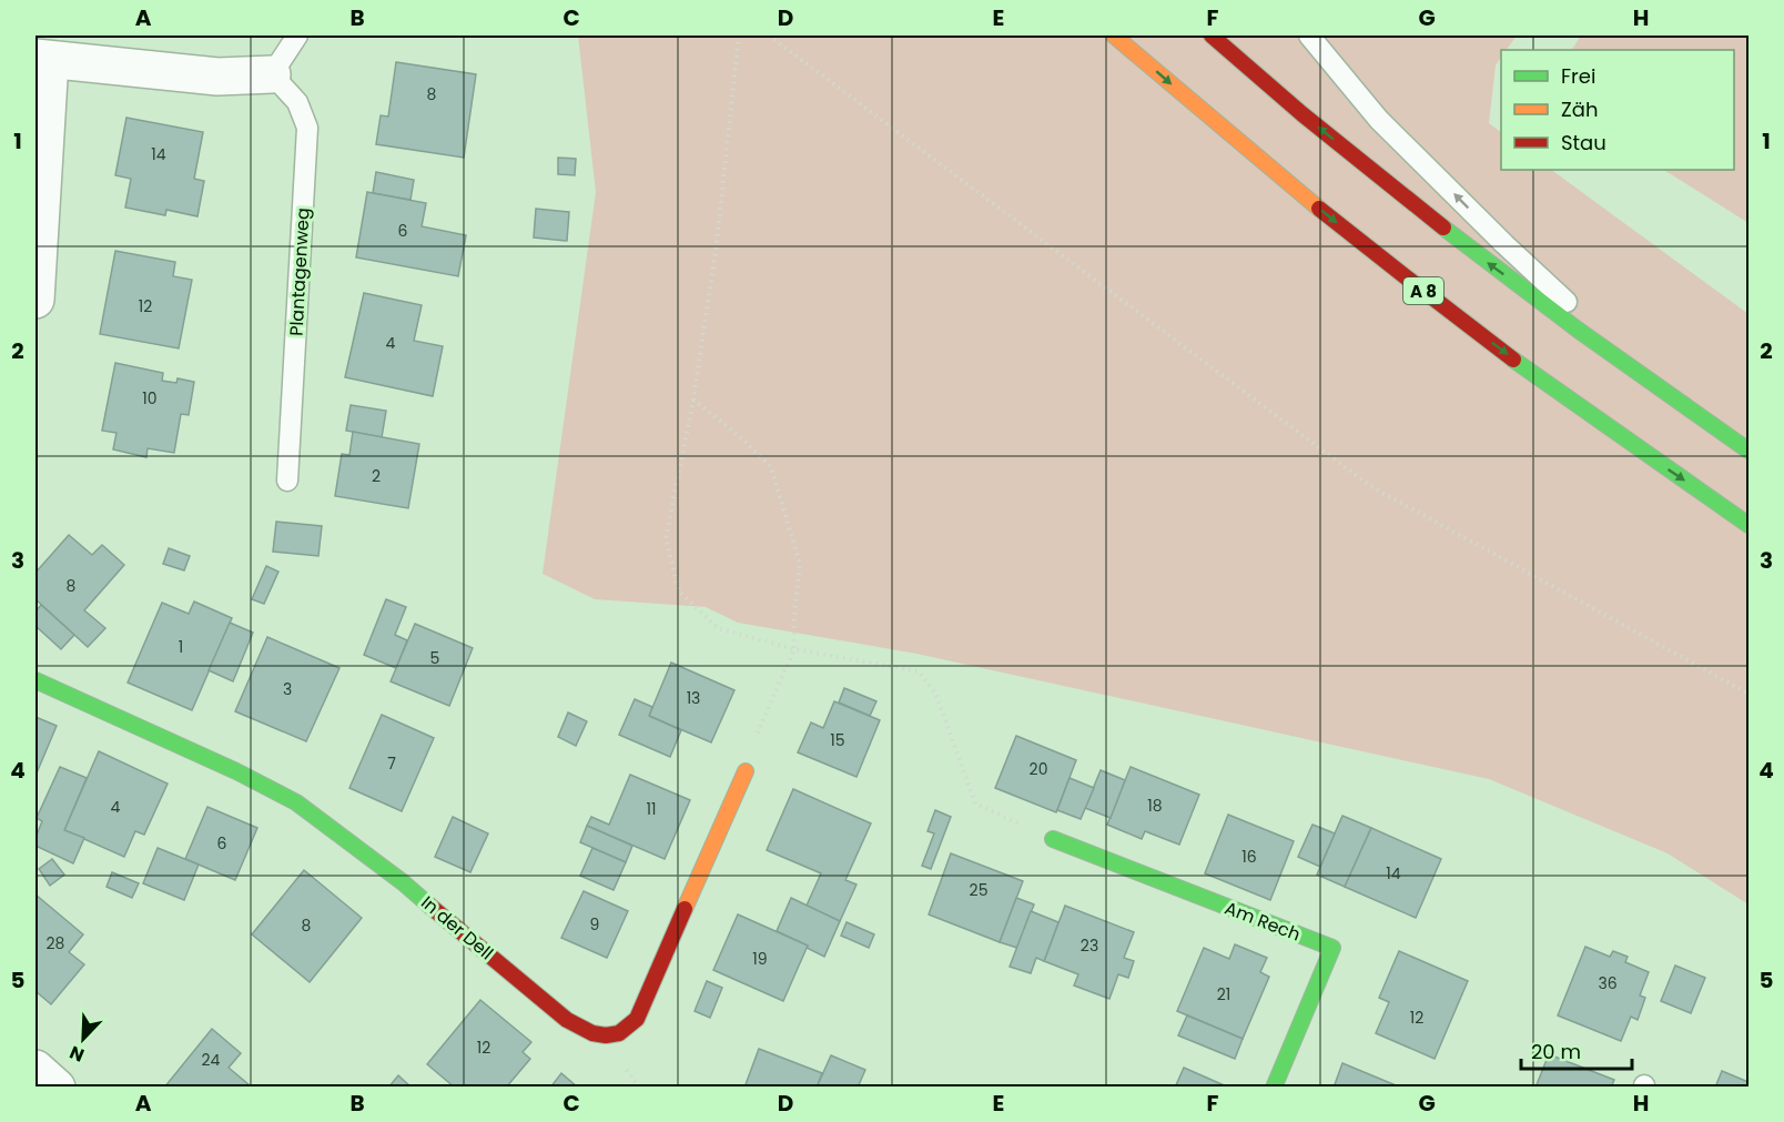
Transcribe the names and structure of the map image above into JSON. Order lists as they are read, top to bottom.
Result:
{
  "streets": {
    "main road": ["A 8", "Am Rech", "In der Dell"],
    "lane": ["Plantagenweg"]
  },
  "house_numbers": [
    "8",
    "14",
    "6",
    "12",
    "4",
    "10",
    "2",
    "8",
    "1",
    "5",
    "3",
    "13",
    "15",
    "7",
    "20",
    "18",
    "4",
    "11",
    "6",
    "16",
    "14",
    "25",
    "9",
    "8",
    "28",
    "23",
    "19",
    "36",
    "21",
    "12",
    "12",
    "24"
  ],
  "legend": ["Frei", "Zäh", "Stau"],
  "scale_bar": "20 m",
  "north": "bottom left",
  "grid": {
    "columns": [
      "A",
      "B",
      "C",
      "D",
      "E",
      "F",
      "G",
      "H"
    ],
    "rows": [
      "1",
      "2",
      "3",
      "4",
      "5"
    ]
  }
}
